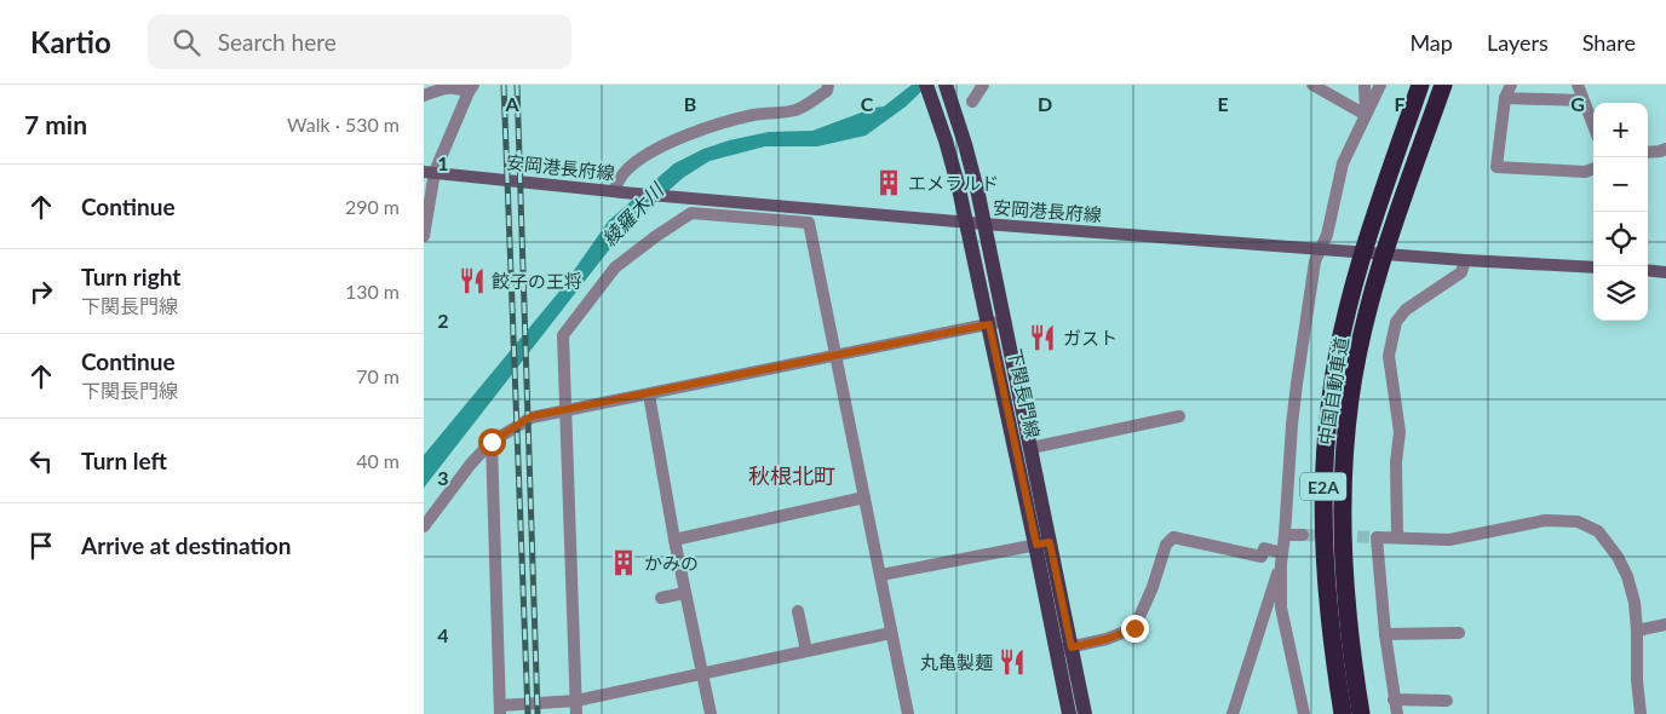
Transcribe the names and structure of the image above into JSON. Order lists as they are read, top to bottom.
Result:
{
  "streets": {
    "highway": ["中国自動車道", "E2A"],
    "main road": ["安岡港長府線", "下関長門線"]
  },
  "crossings": [
    ["安岡港長府線", "下関長門線"]
  ],
  "districts": ["秋根北町"],
  "water": ["綾羅木川"],
  "places": {
    "building": ["エメラルド", "かみの"],
    "restaurant": ["餃子の王将", "ガスト", "丸亀製麺"]
  },
  "page": {
    "header": "Kartio",
    "search": "Search here",
    "nav": ["Map", "Layers", "Share"],
    "heading": ["7 min", "Walk · 530 m"],
    "map_buttons": ["+", "−"],
    "list": [
      ["Continue", "290 m"],
      ["Turn right", "下関長門線", "130 m"],
      ["Continue", "下関長門線", "70 m"],
      ["Turn left", "40 m"],
      "Arrive at destination"
    ]
  },
  "grid": {
    "columns": [
      "A",
      "B",
      "C",
      "D",
      "E",
      "F",
      "G"
    ],
    "rows": [
      "1",
      "2",
      "3",
      "4"
    ]
  }
}
